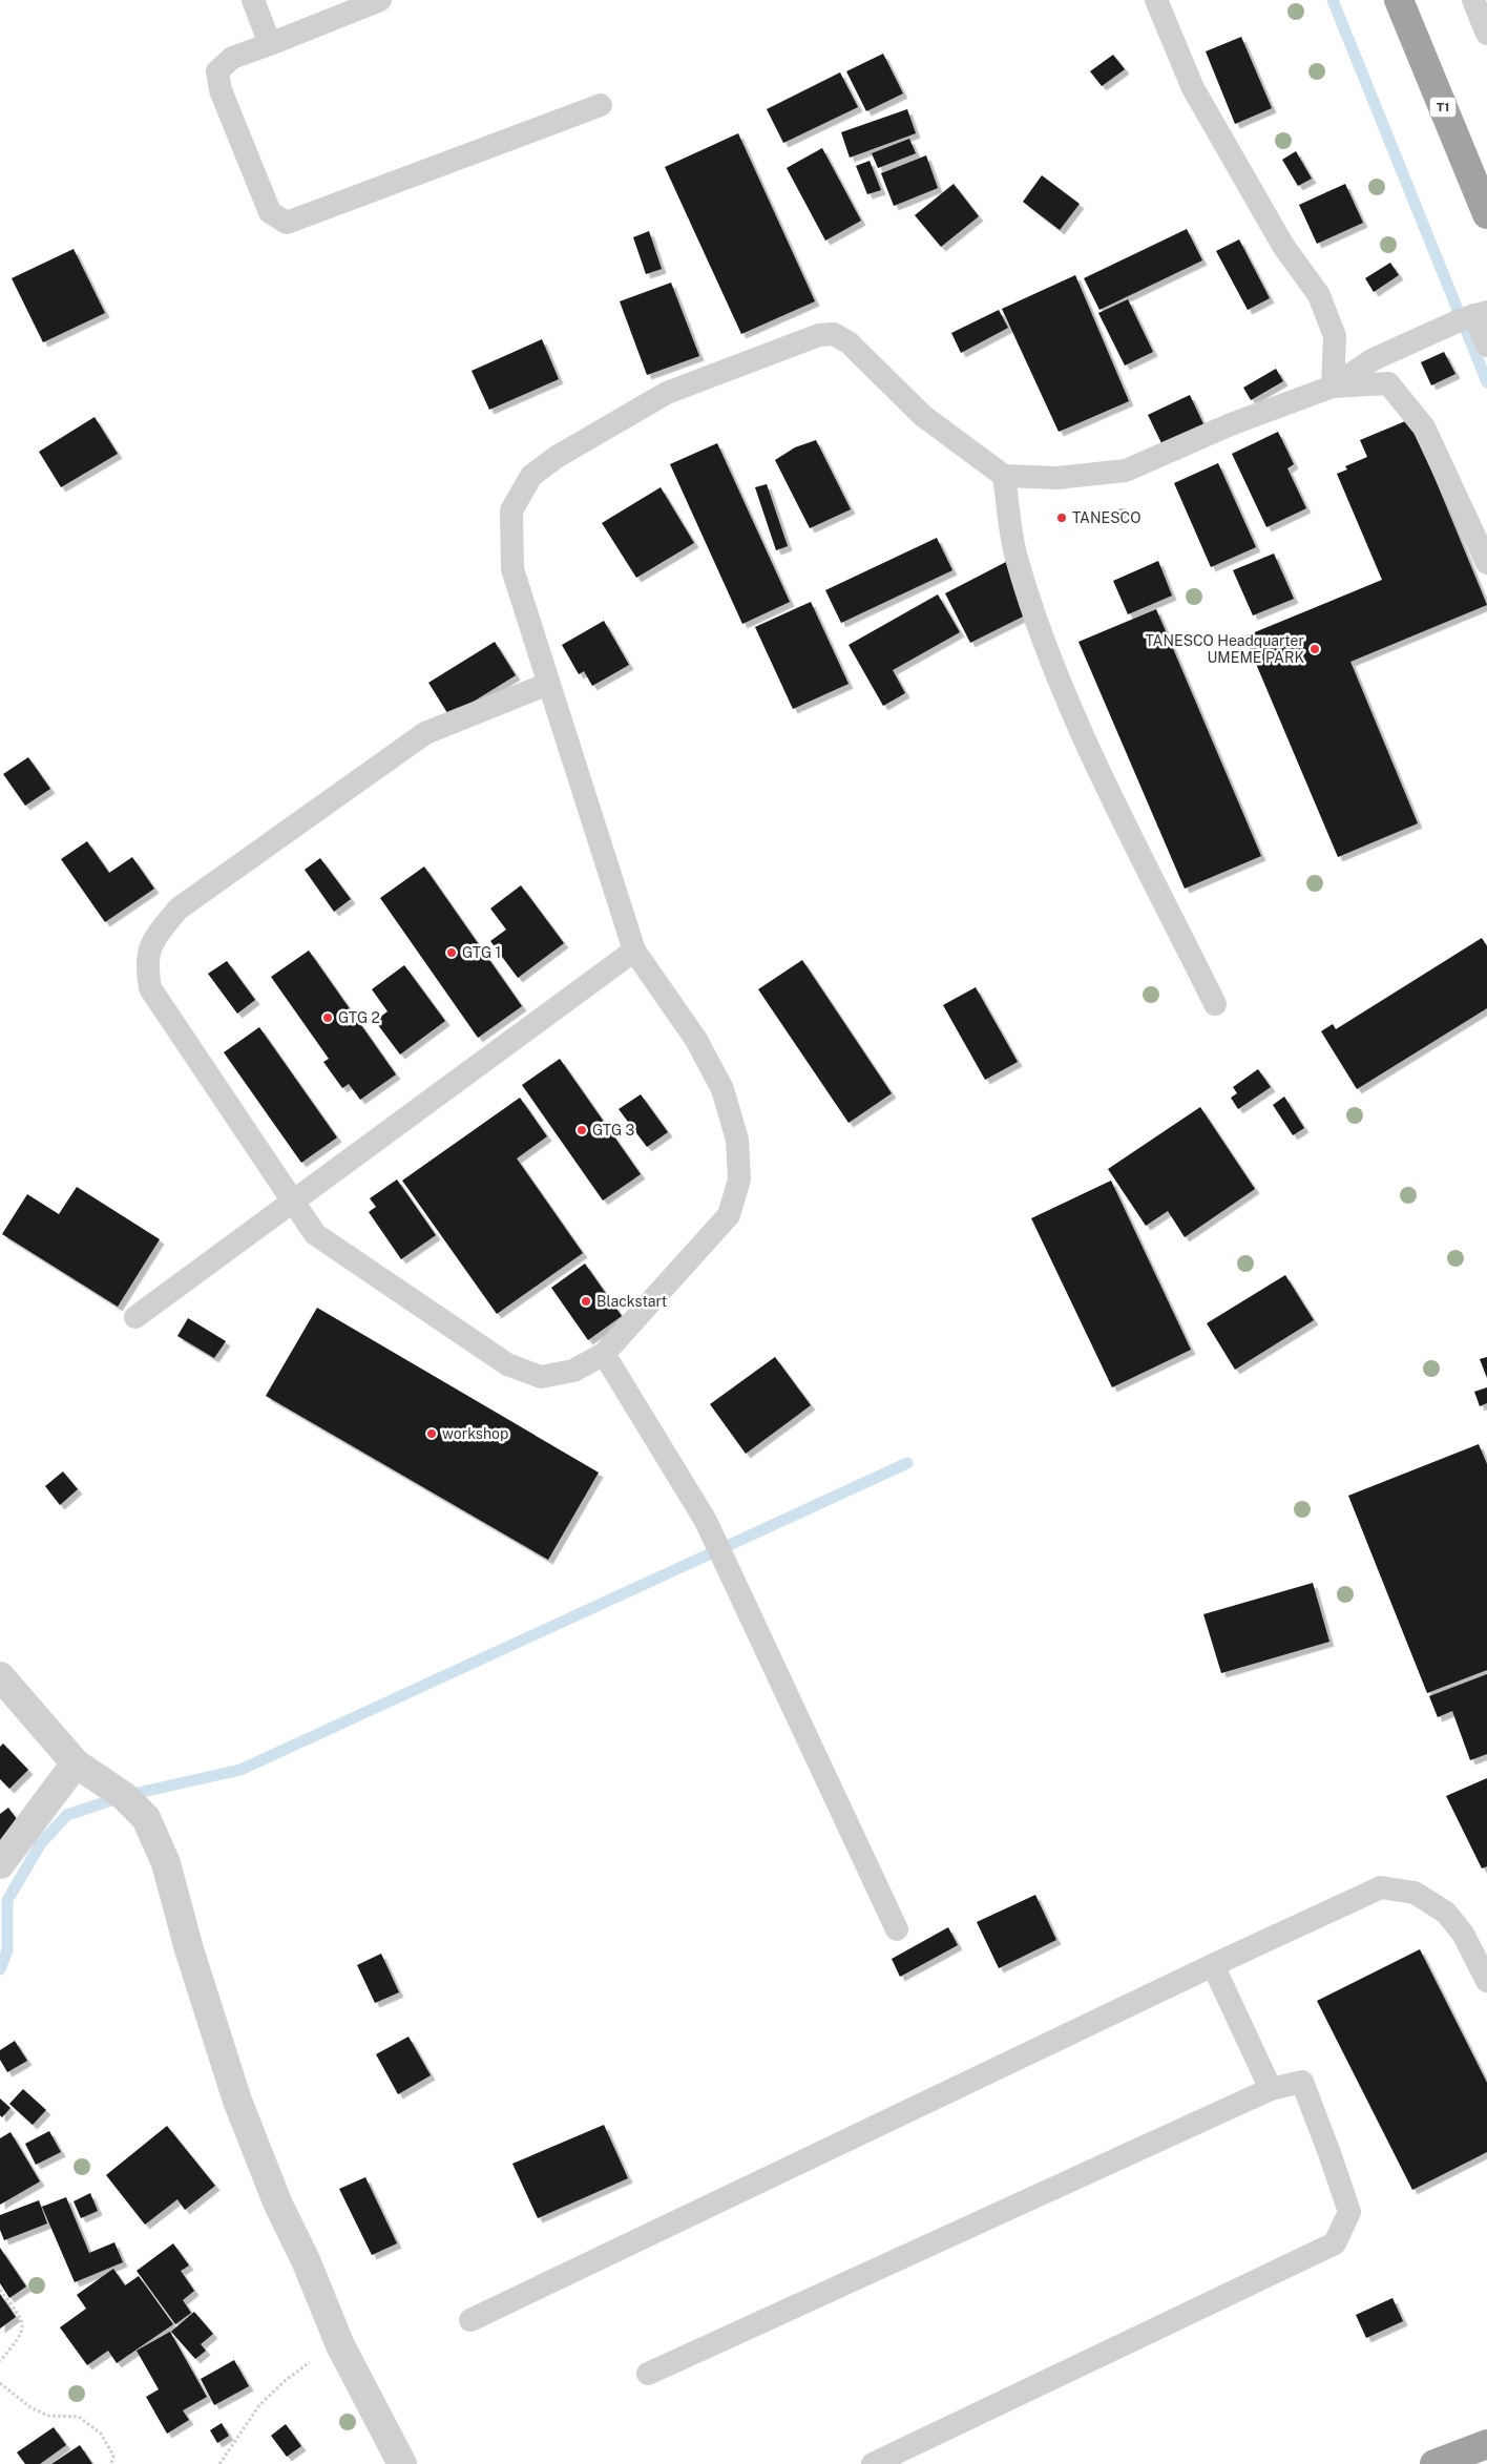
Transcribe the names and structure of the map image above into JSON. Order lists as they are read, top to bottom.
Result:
{
  "streets": {
    "highway": ["T1"]
  },
  "places": [
    "TANESCO",
    "TANESCO Headquarter UMEME PARK",
    "GTG 1",
    "GTG 2",
    "GTG 3",
    "Blackstart",
    "workshop"
  ]
}
